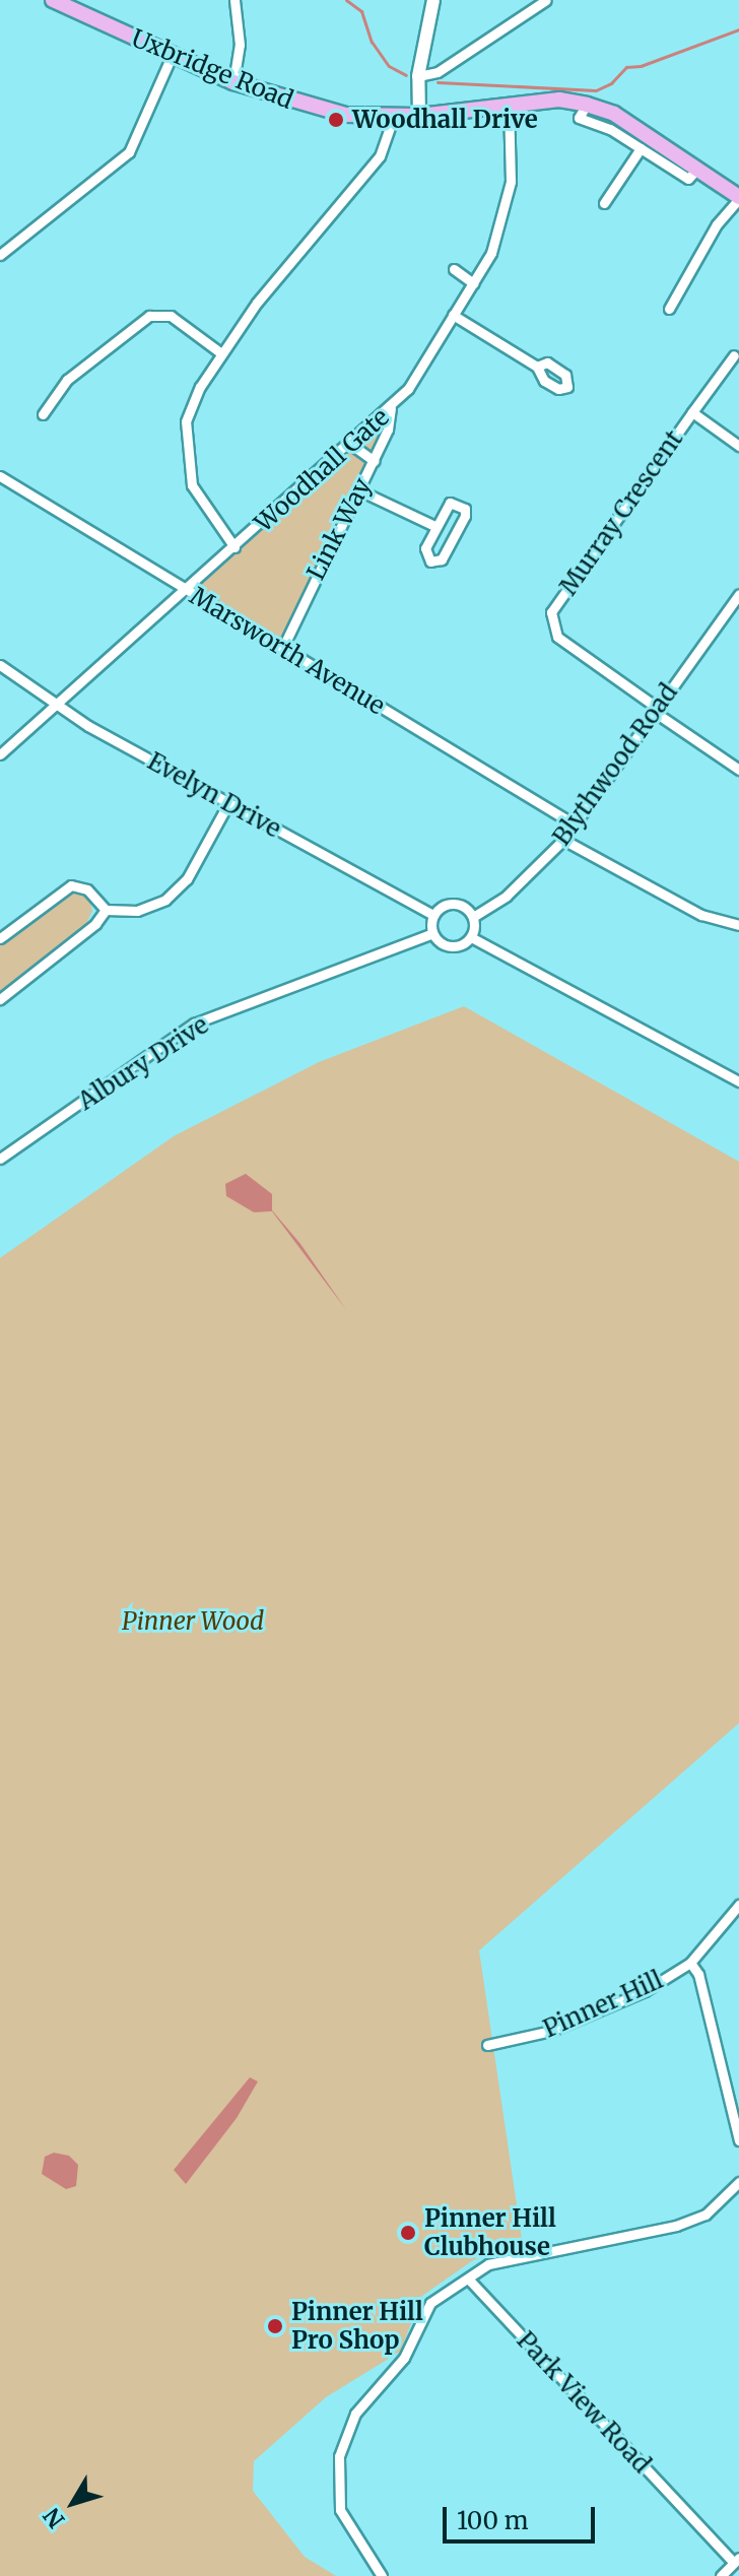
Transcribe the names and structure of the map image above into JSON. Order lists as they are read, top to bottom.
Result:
{
  "streets": {
    "main road": ["Uxbridge Road"],
    "street": [
      "Woodhall Gate",
      "Murray Crescent",
      "Link Way",
      "Marsworth Avenue",
      "Blythwood Road",
      "Evelyn Drive",
      "Albury Drive",
      "Pinner Hill",
      "Park View Road"
    ]
  },
  "crossings": [
    ["Uxbridge Road", "Woodhall Gate"],
    ["Woodhall Gate", "Link Way"],
    ["Woodhall Gate", "Marsworth Avenue"],
    ["Woodhall Gate", "Evelyn Drive"],
    ["Murray Crescent", "Blythwood Road"],
    ["Link Way", "Marsworth Avenue"],
    ["Marsworth Avenue", "Blythwood Road"],
    ["Blythwood Road", "Evelyn Drive"],
    ["Blythwood Road", "Albury Drive"],
    ["Evelyn Drive", "Albury Drive"]
  ],
  "parks": ["Pinner Wood"],
  "places": ["Woodhall Drive", "Pinner Hill Clubhouse", "Pinner Hill Pro Shop"],
  "scale_bar": "100 m",
  "north": "bottom left"
}
